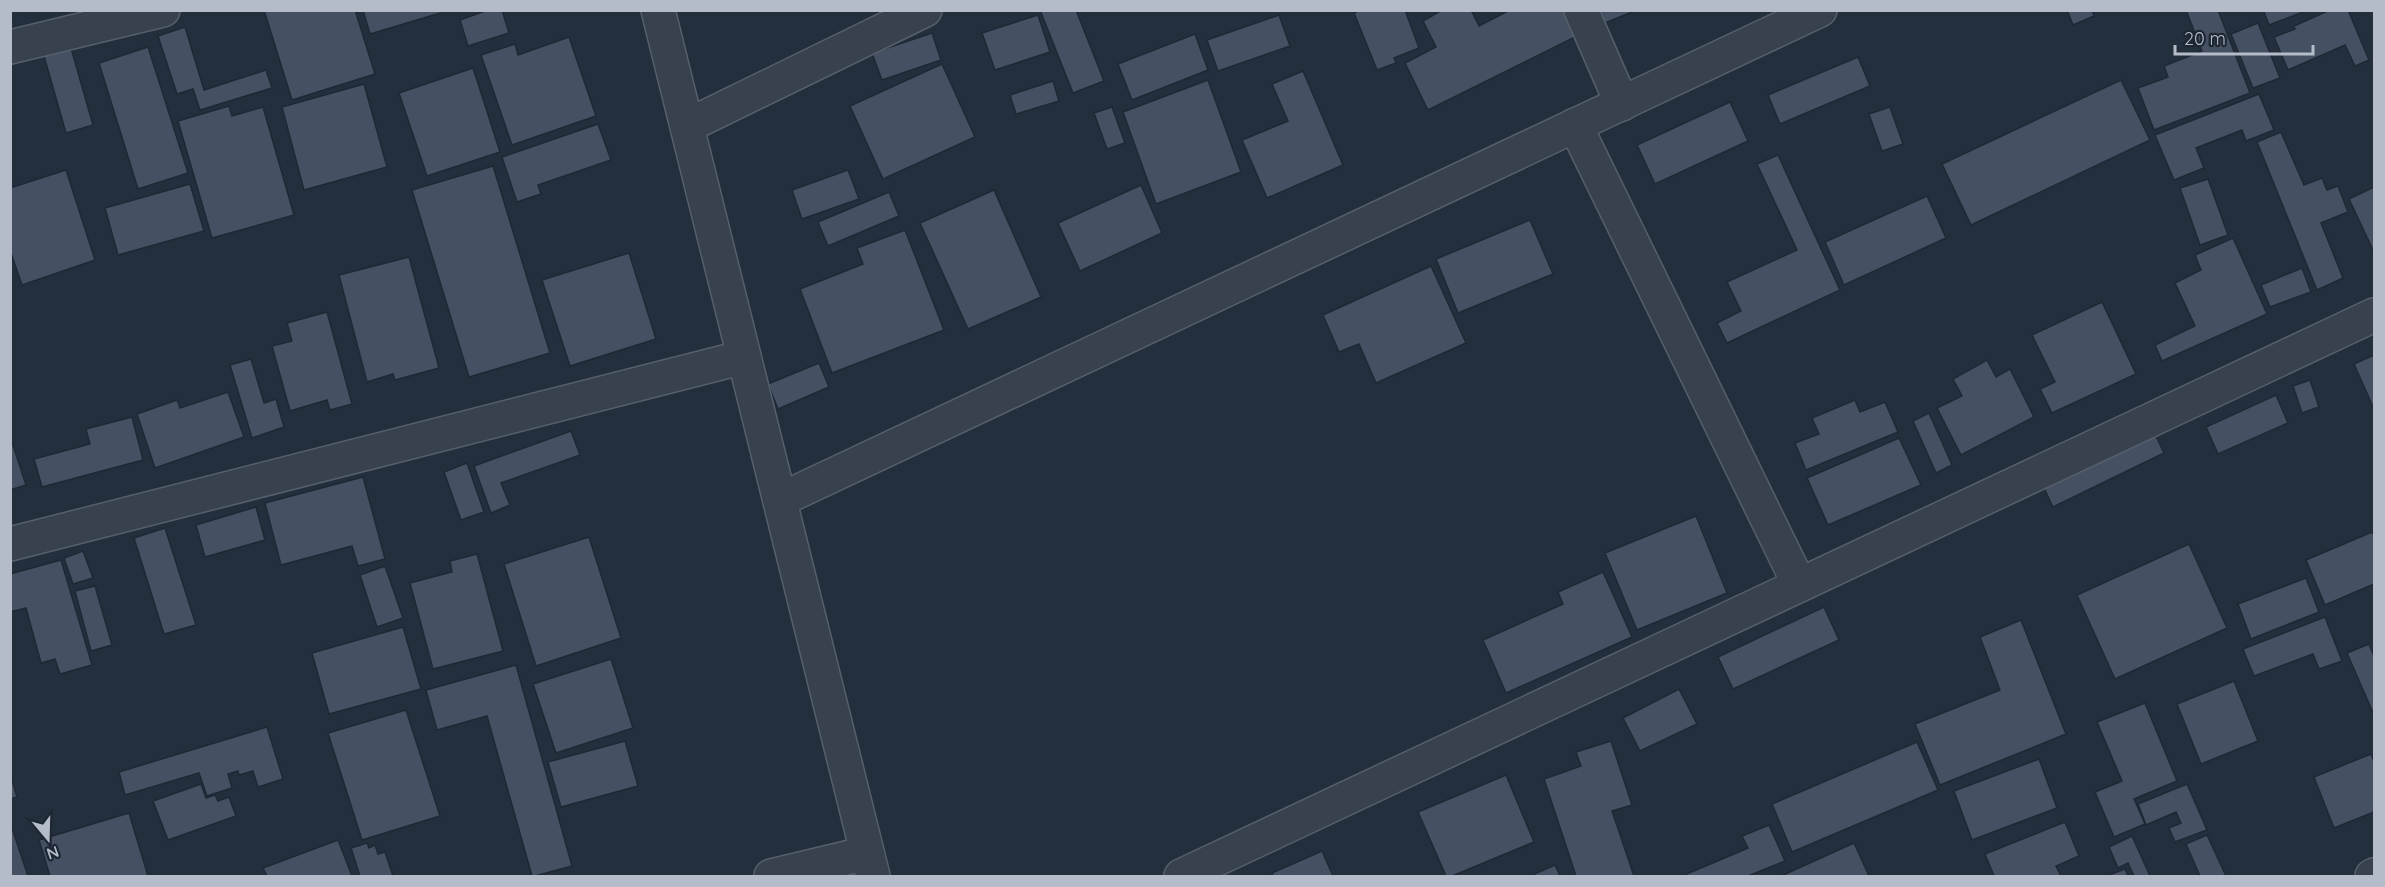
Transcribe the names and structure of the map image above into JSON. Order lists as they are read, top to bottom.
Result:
{
  "scale_bar": "20 m",
  "north": "bottom"
}
